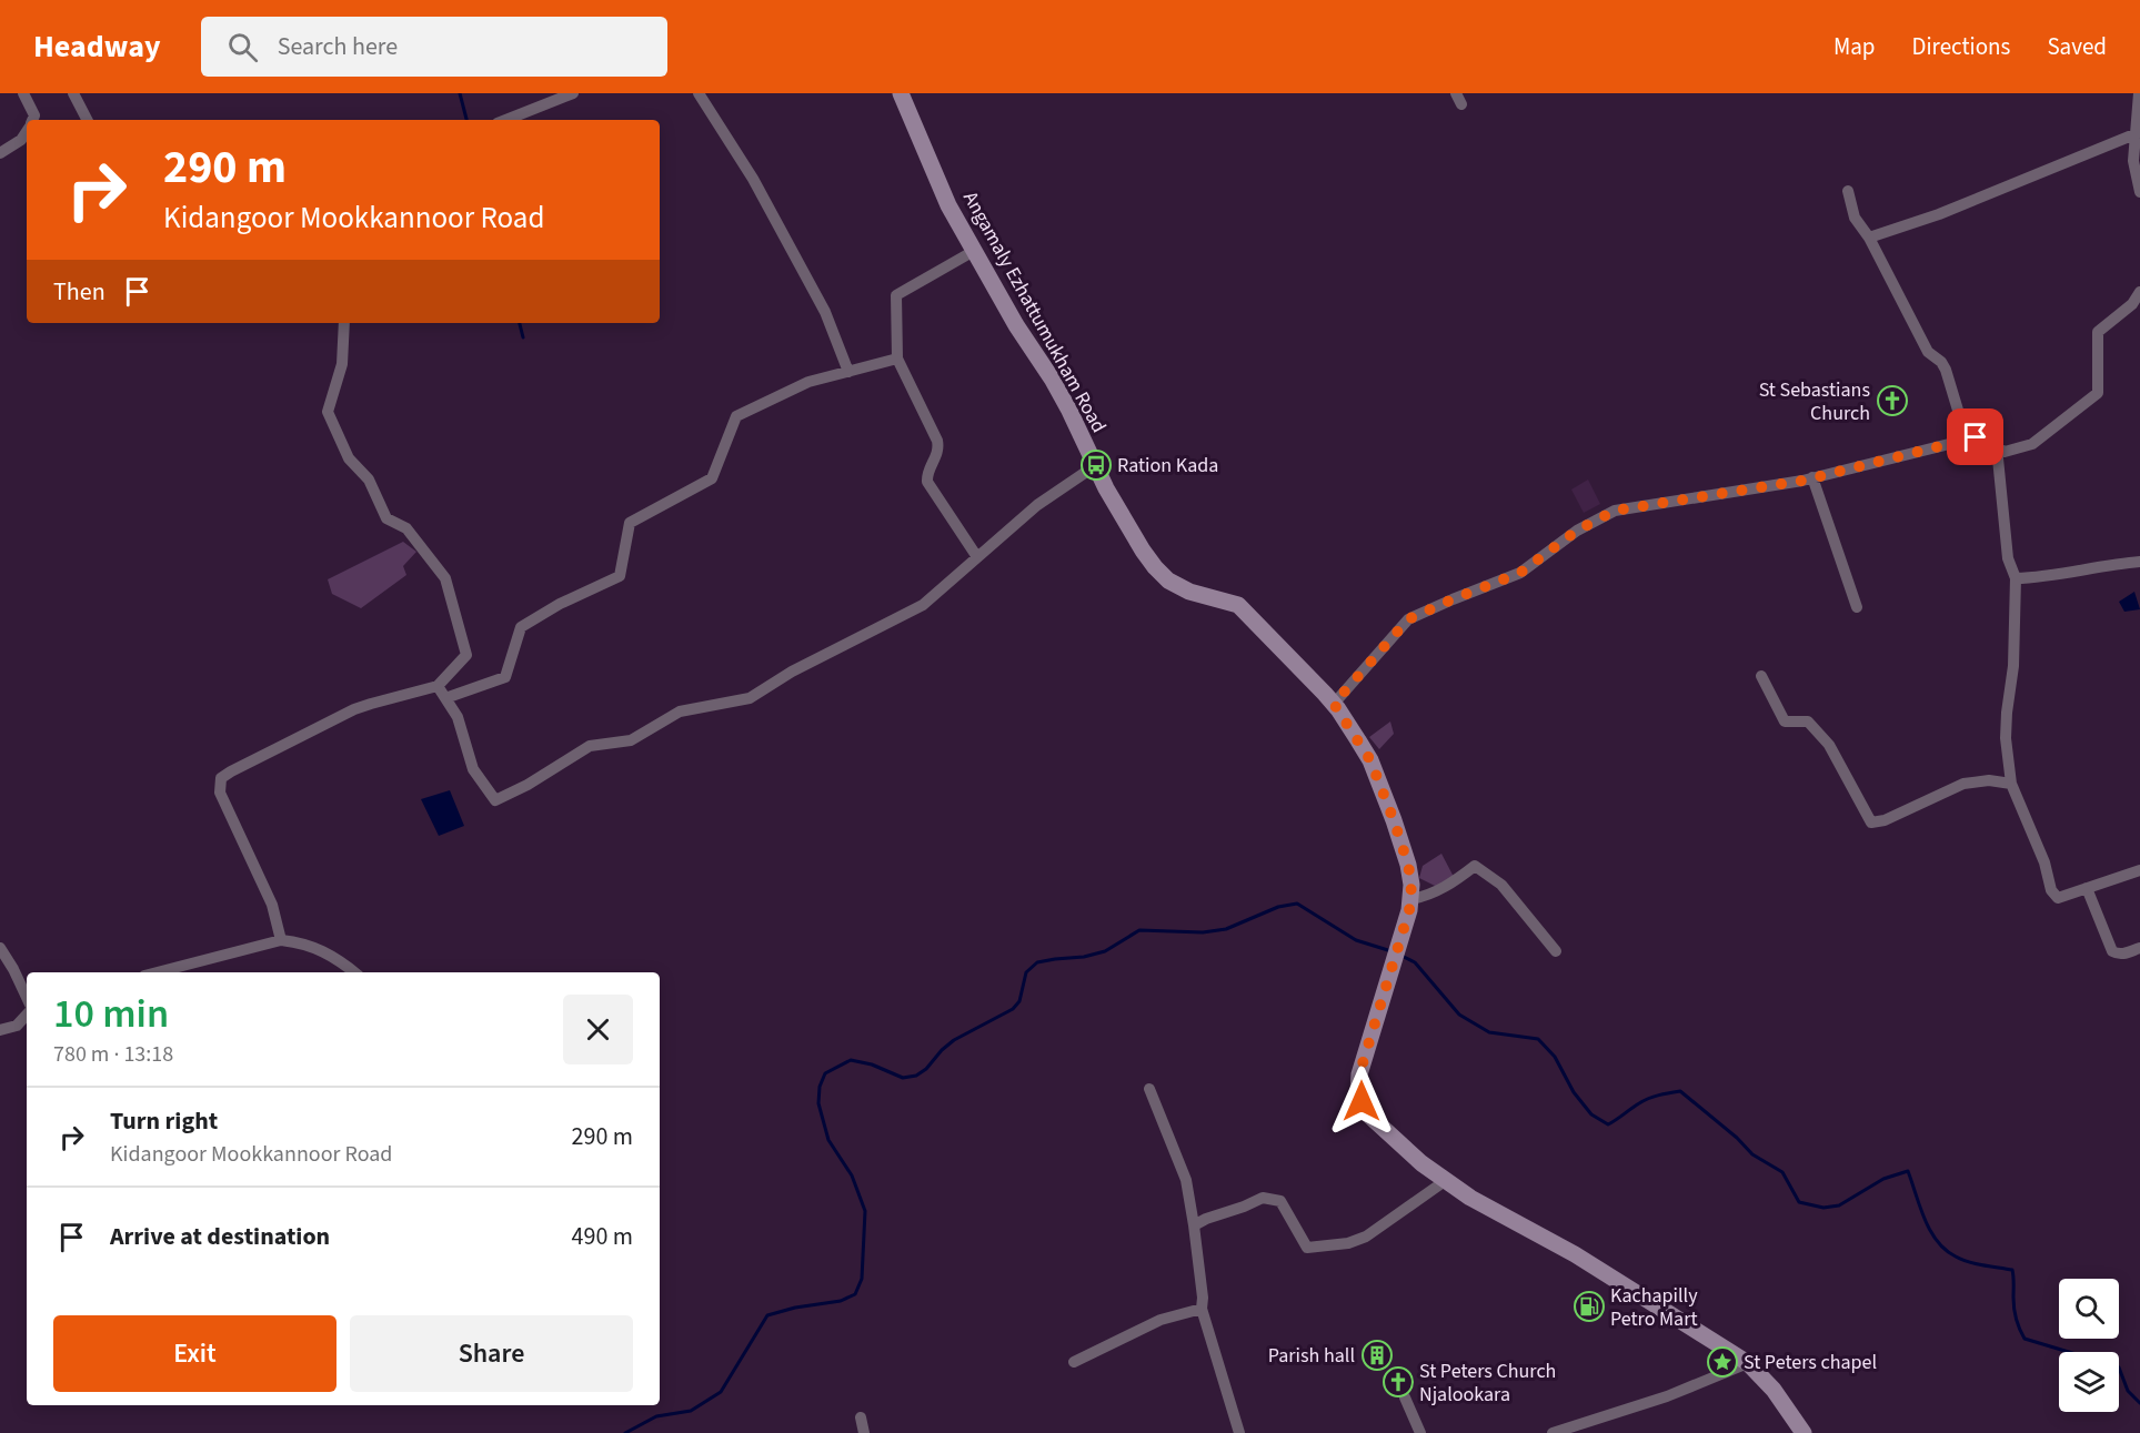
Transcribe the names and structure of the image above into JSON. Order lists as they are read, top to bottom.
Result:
{
  "streets": {
    "street": ["Angamaly Ezhattumukham Road"]
  },
  "places": {
    "church": ["St Sebastians Church", "St Peters Church Njalookara"],
    "bus stop": ["Ration Kada"],
    "fuel station": ["Kachapilly Petro Mart"],
    "building": ["Parish hall"],
    "place": ["St Peters chapel"]
  },
  "page": {
    "header": "Headway",
    "search": "Search here",
    "nav": ["Map", "Directions", "Saved"],
    "turn": ["290 m", "Kidangoor Mookkannoor Road"],
    "then": "Then",
    "heading": ["10 min", "780 m · 13:18"],
    "list": [
      {
        "name": "Turn right",
        "note": "Kidangoor Mookkannoor Road",
        "value": "290 m"
      },
      {
        "name": "Arrive at destination",
        "value": "490 m"
      }
    ],
    "buttons": ["Exit", "Share"]
  }
}
